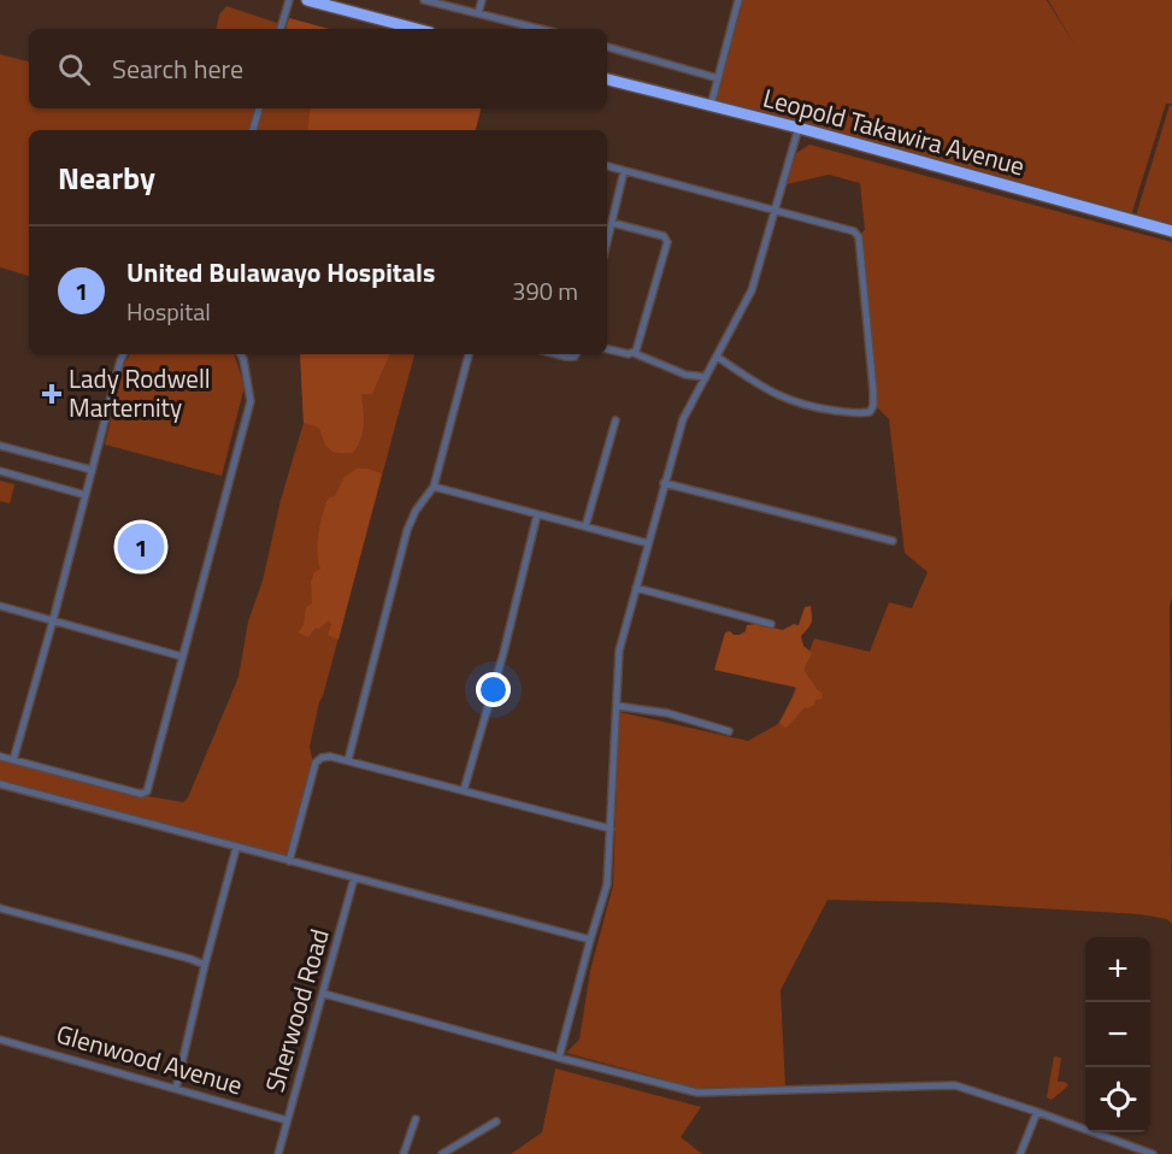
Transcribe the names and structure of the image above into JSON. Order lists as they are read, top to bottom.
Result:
{
  "streets": {
    "highway": ["Leopold Takawira Avenue"],
    "street": ["Sherwood Road", "Glenwood Avenue"]
  },
  "crossings": [
    ["Sherwood Road", "Glenwood Avenue"]
  ],
  "places": {
    "health": ["Lady Rodwell Marternity"]
  },
  "page": {
    "search": "Search here",
    "heading": "Nearby",
    "list": [
      {
        "mark": "1",
        "name": "United Bulawayo Hospitals",
        "note": "Hospital",
        "value": "390 m"
      }
    ],
    "pins": "1",
    "map_buttons": ["+", "−"]
  }
}
